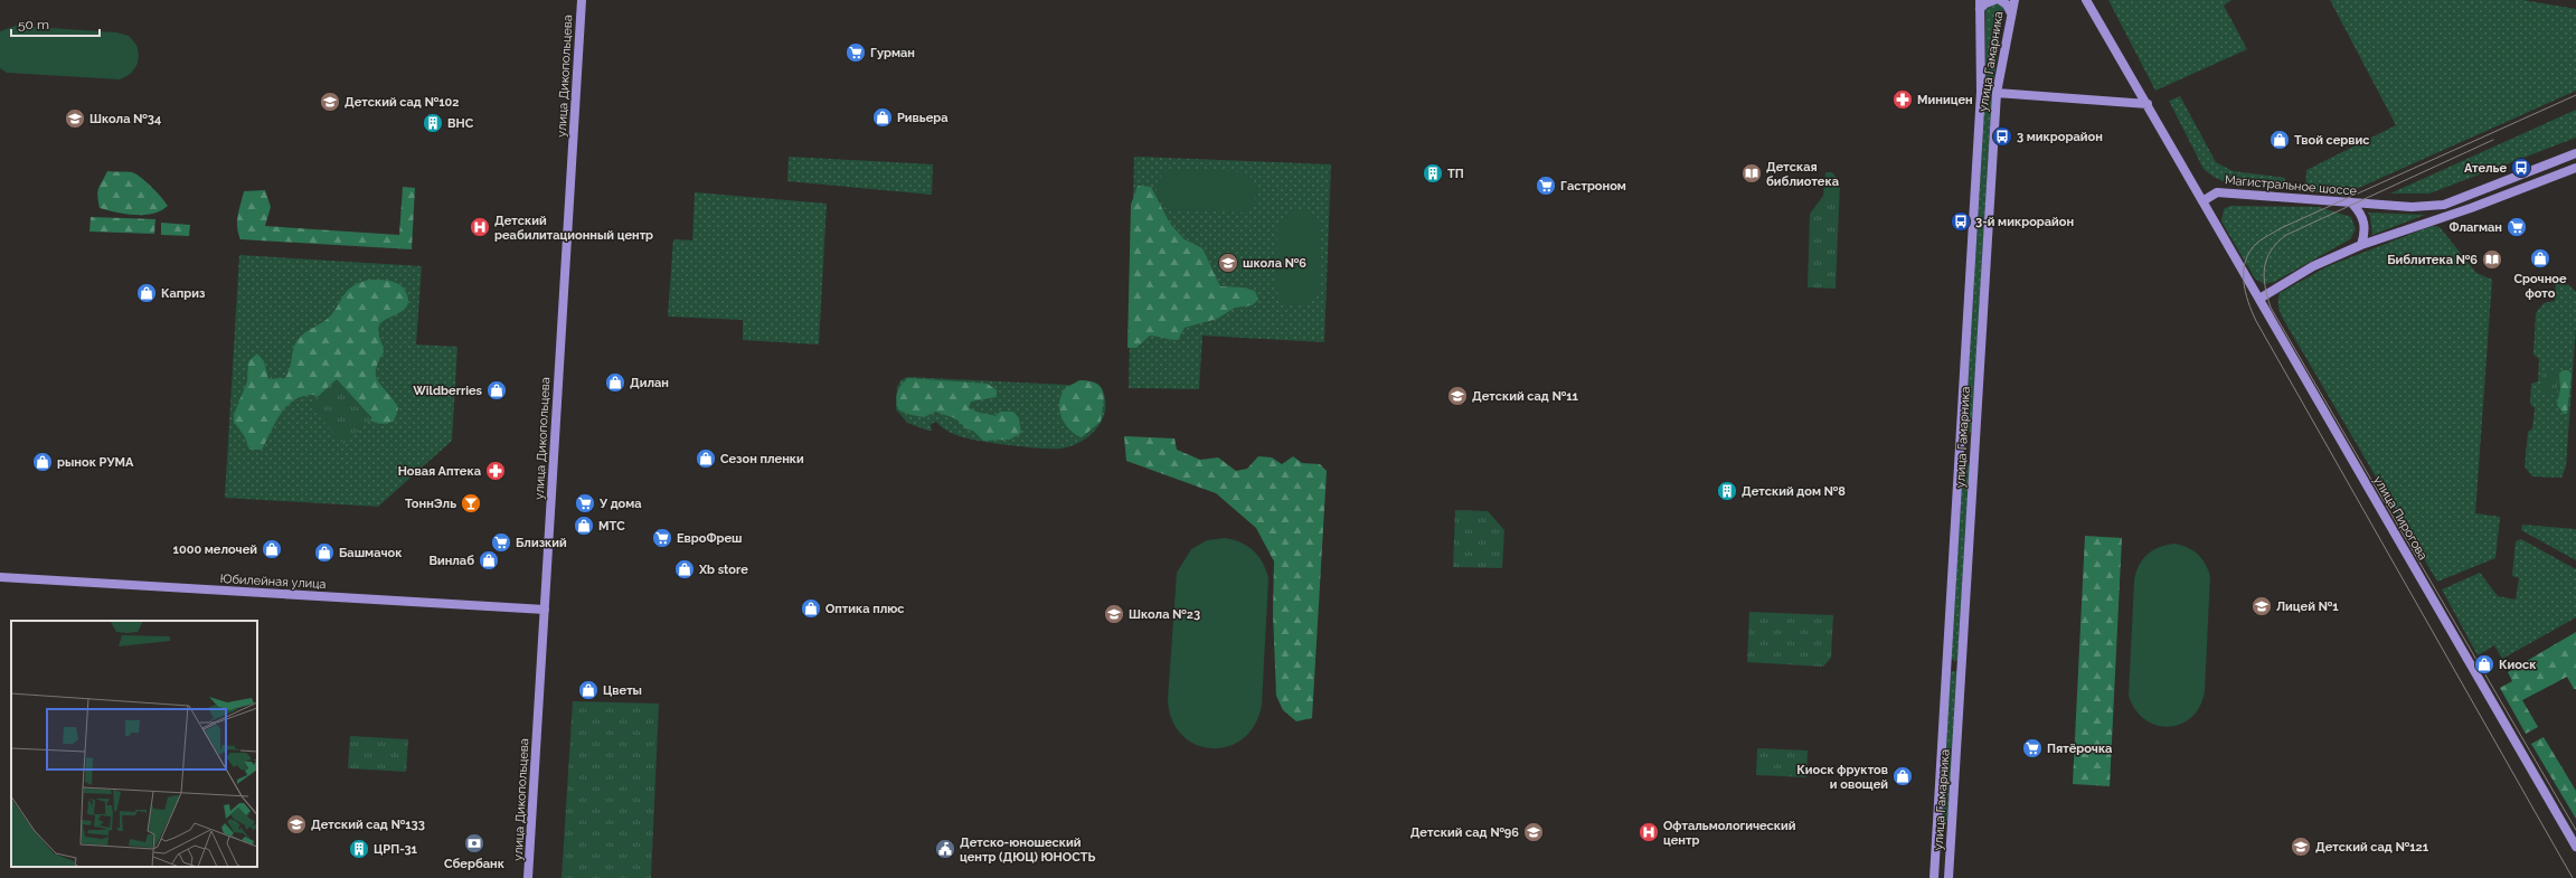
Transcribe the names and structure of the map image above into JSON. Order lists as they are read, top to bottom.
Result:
{
  "streets": {
    "main road": [
      "улица Гамарника",
      "улица Дикопольцева",
      "Магистральное шоссе",
      "улица Пирогова",
      "Юбилейная улица"
    ]
  },
  "crossings": [
    ["улица Дикопольцева", "Юбилейная улица"],
    ["Магистральное шоссе", "улица Пирогова"]
  ],
  "places": {
    "supermarket": [
      "Гурман",
      "Гастроном",
      "Флагман",
      "У дома",
      "ЕвроФреш",
      "Близкий",
      "Пятёрочка"
    ],
    "pharmacy": ["Миницен", "Новая Аптека"],
    "school or university": [
      "Детский сад №102",
      "Школа №34",
      "школа №6",
      "Детский сад №11",
      "Лицей №1",
      "Школа №23",
      "Детский сад №133",
      "Детский сад №96",
      "Детский сад №121"
    ],
    "shop": [
      "Ривьера",
      "Твой сервис",
      "Срочное фото",
      "Каприз",
      "Дилан",
      "Wildberries",
      "Сезон пленки",
      "рынок РУМА",
      "МТС",
      "1000 мелочей",
      "Башмачок",
      "Винлаб",
      "Xb store",
      "Оптика плюс",
      "Киоск",
      "Цветы",
      "Киоск фруктов и овощей"
    ],
    "building": [
      "ВНС",
      "ТП",
      "Детский дом №8",
      "ЦРП-31"
    ],
    "bus stop": ["3 микрорайон", "Ателье", "3-й микрорайон"],
    "library": ["Детская библиотека", "Библитека №6"],
    "hospital": ["Детский реабилитационный центр", "Офтальмологический центр"],
    "bar": ["ТоннЭль"],
    "bank": ["Сбербанк"],
    "public building": ["Детско-юношеский центр (ДЮЦ) ЮНОСТЬ"]
  },
  "scale_bar": "50 m"
}
